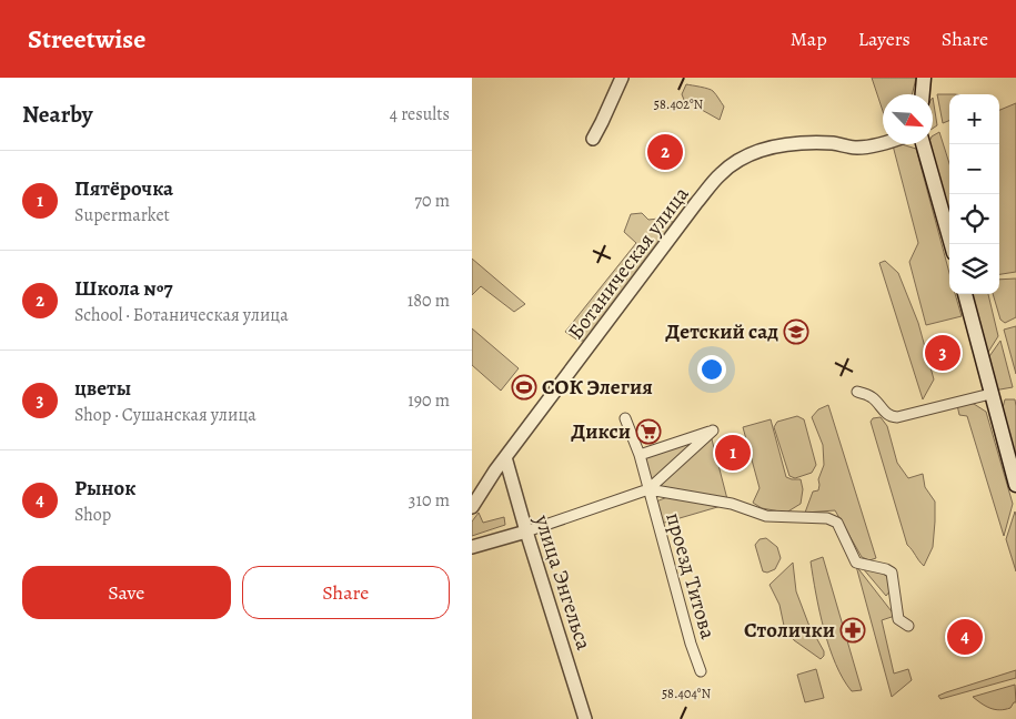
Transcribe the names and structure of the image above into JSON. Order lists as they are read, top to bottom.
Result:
{
  "streets": {
    "street": ["Ботаническая улица", "проезд Титова", "улица Энгельса"]
  },
  "crossings": [
    ["Ботаническая улица", "улица Энгельса"]
  ],
  "places": {
    "school or university": ["Детский сад"],
    "sports": ["СОК Элегия"],
    "supermarket": ["Дикси"],
    "pharmacy": ["Столички"]
  },
  "north": "bottom right",
  "page": {
    "header": "Streetwise",
    "nav": ["Map", "Layers", "Share"],
    "heading": ["Nearby", "4 results"],
    "map_buttons": ["+", "−"],
    "pins": [
      "2",
      "3",
      "1",
      "4"
    ],
    "list": [
      {
        "mark": "1",
        "name": "Пятёрочка",
        "note": "Supermarket",
        "value": "70 m"
      },
      {
        "mark": "2",
        "name": "Школа №7",
        "note": "School · Ботаническая улица",
        "value": "180 m"
      },
      {
        "mark": "3",
        "name": "цветы",
        "note": "Shop · Сушанская улица",
        "value": "190 m"
      },
      {
        "mark": "4",
        "name": "Рынок",
        "note": "Shop",
        "value": "310 m"
      }
    ],
    "buttons": ["Save", "Share"]
  },
  "coordinates": ["58.402°N", "58.404°N"]
}
